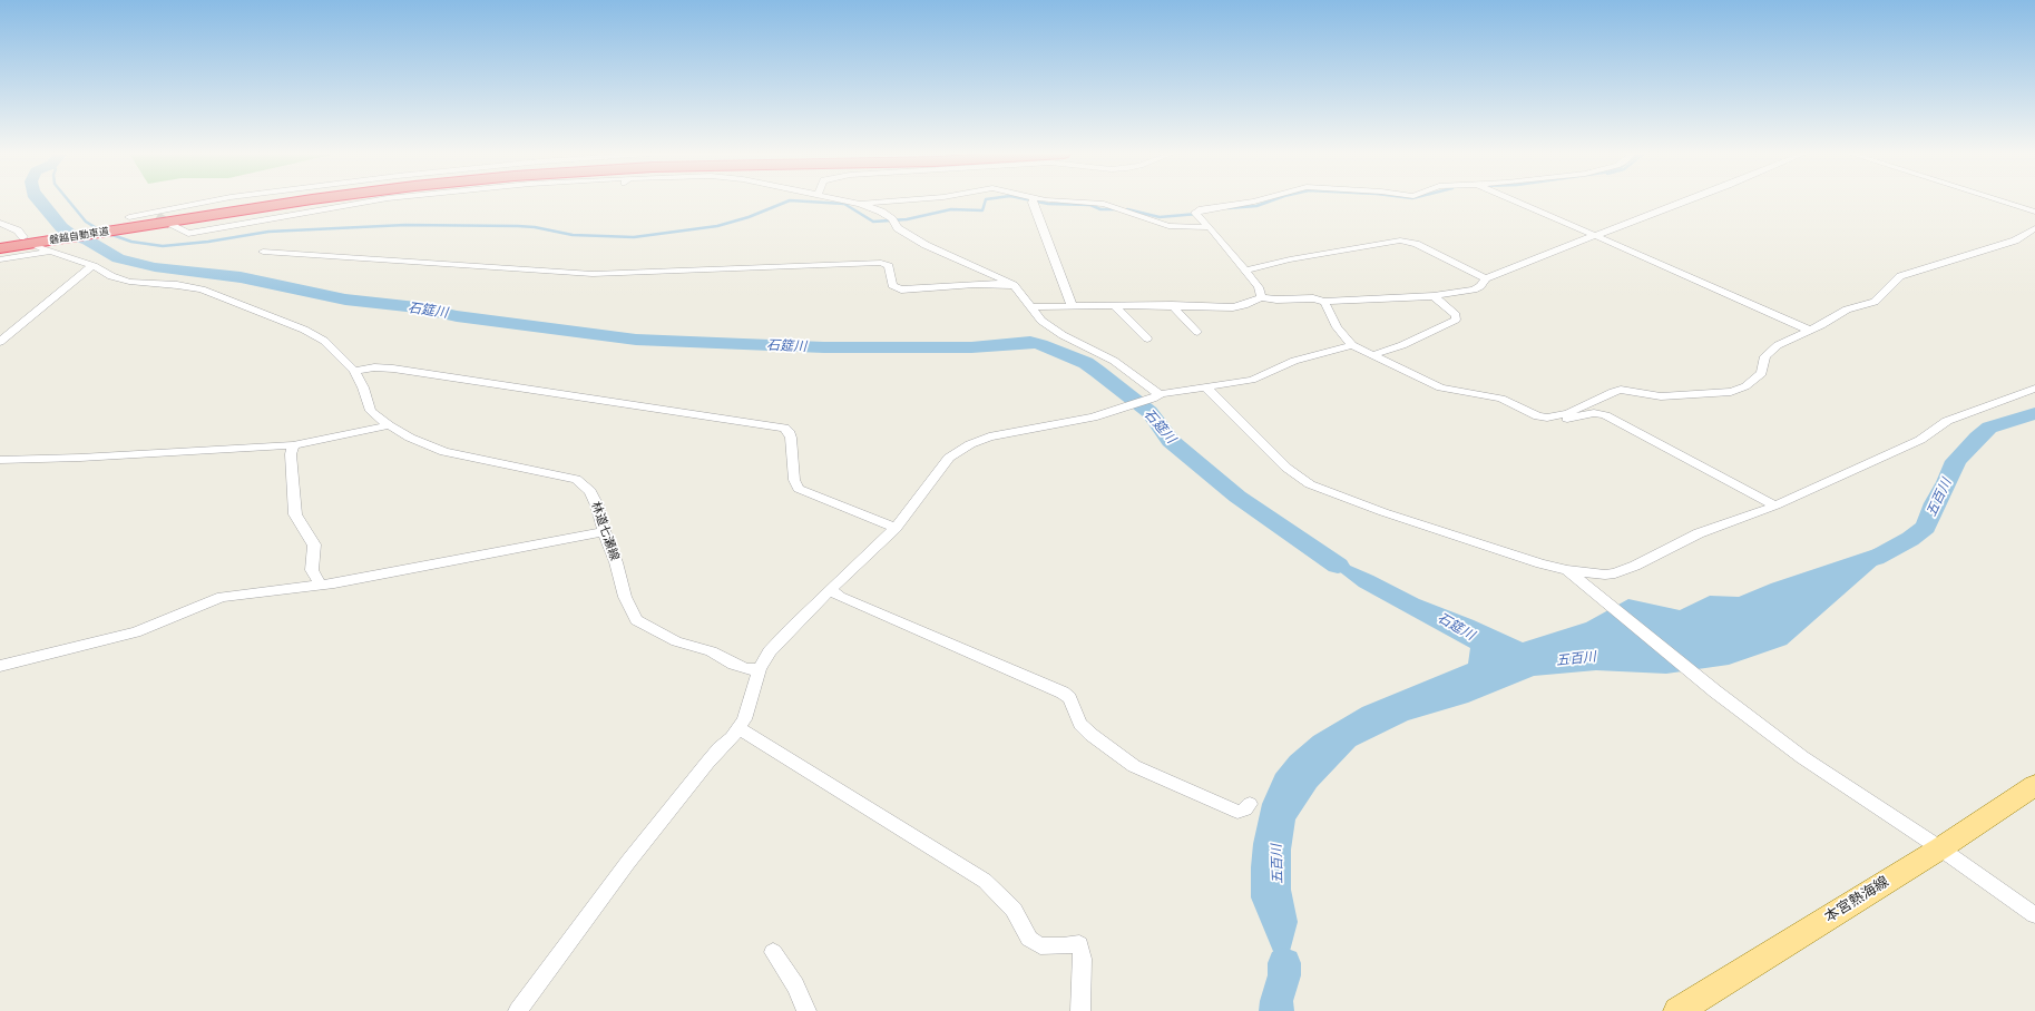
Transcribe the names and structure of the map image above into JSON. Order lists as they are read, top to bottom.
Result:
{
  "streets": {
    "highway": ["磐越自動車道"],
    "main road": ["本宮熱海線"],
    "street": ["林道七瀬線"]
  },
  "water": ["石筵川", "五百川"]
}
